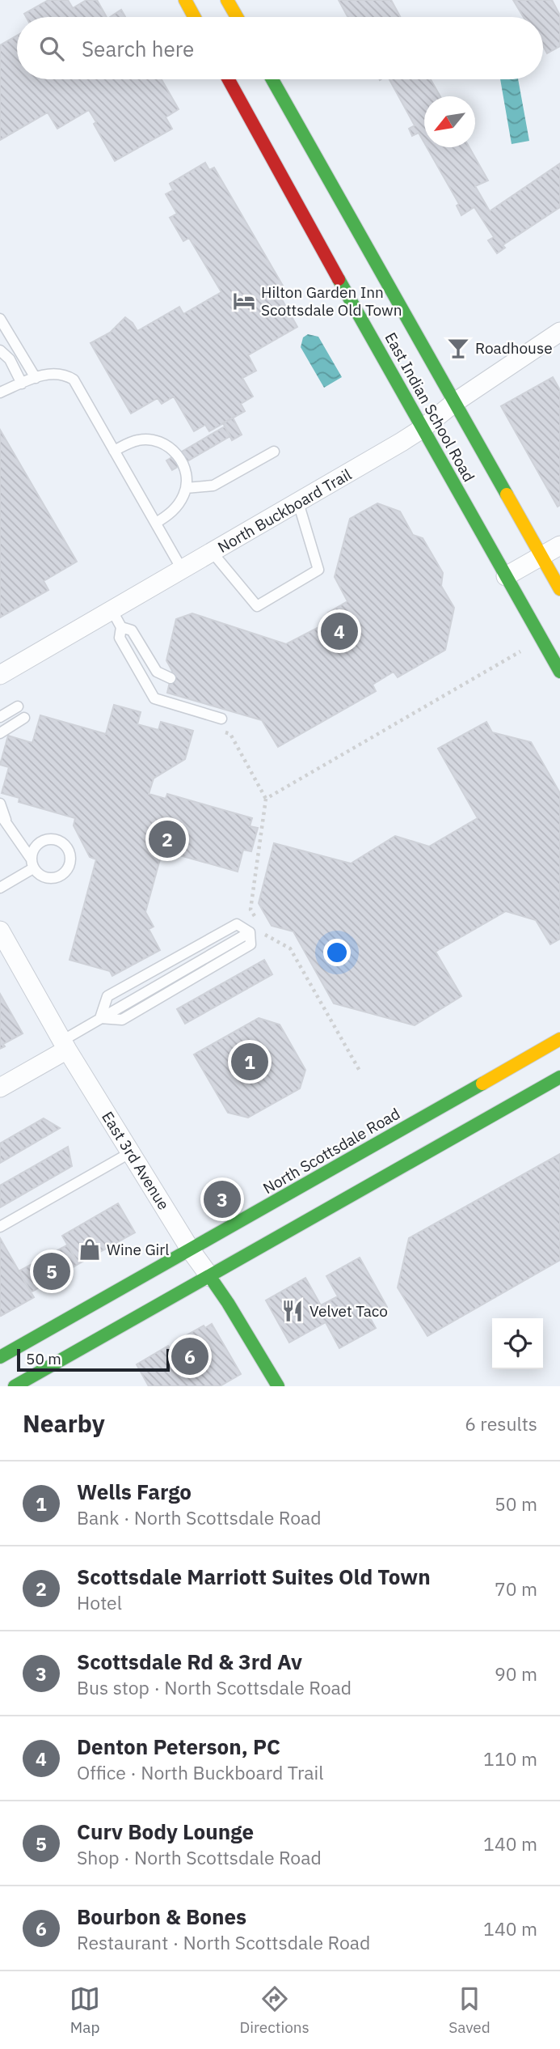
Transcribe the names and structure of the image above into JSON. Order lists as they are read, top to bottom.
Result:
{
  "streets": {
    "main road": ["East Indian School Road", "North Scottsdale Road", "East 3rd Avenue"],
    "street": ["North Buckboard Trail"]
  },
  "crossings": [
    ["East Indian School Road", "North Buckboard Trail"],
    ["North Scottsdale Road", "East 3rd Avenue"]
  ],
  "places": {
    "hotel": ["Hilton Garden Inn Scottsdale Old Town"],
    "bar": ["Roadhouse"],
    "shop": ["Wine Girl"],
    "restaurant": ["Velvet Taco"]
  },
  "scale_bar": "50 m",
  "north": "bottom left",
  "page": {
    "search": "Search here",
    "pins": [
      "4",
      "2",
      "1",
      "3",
      "5",
      "6"
    ],
    "scale": "50 m",
    "heading": ["Nearby", "6 results"],
    "list": [
      {
        "mark": "1",
        "name": "Wells Fargo",
        "note": "Bank · North Scottsdale Road",
        "value": "50 m"
      },
      {
        "mark": "2",
        "name": "Scottsdale Marriott Suites Old Town",
        "note": "Hotel",
        "value": "70 m"
      },
      {
        "mark": "3",
        "name": "Scottsdale Rd & 3rd Av",
        "note": "Bus stop · North Scottsdale Road",
        "value": "90 m"
      },
      {
        "mark": "4",
        "name": "Denton Peterson, PC",
        "note": "Office · North Buckboard Trail",
        "value": "110 m"
      },
      {
        "mark": "5",
        "name": "Curv Body Lounge",
        "note": "Shop · North Scottsdale Road",
        "value": "140 m"
      },
      {
        "mark": "6",
        "name": "Bourbon & Bones",
        "note": "Restaurant · North Scottsdale Road",
        "value": "140 m"
      }
    ],
    "nav": ["Map", "Directions", "Saved"]
  }
}
